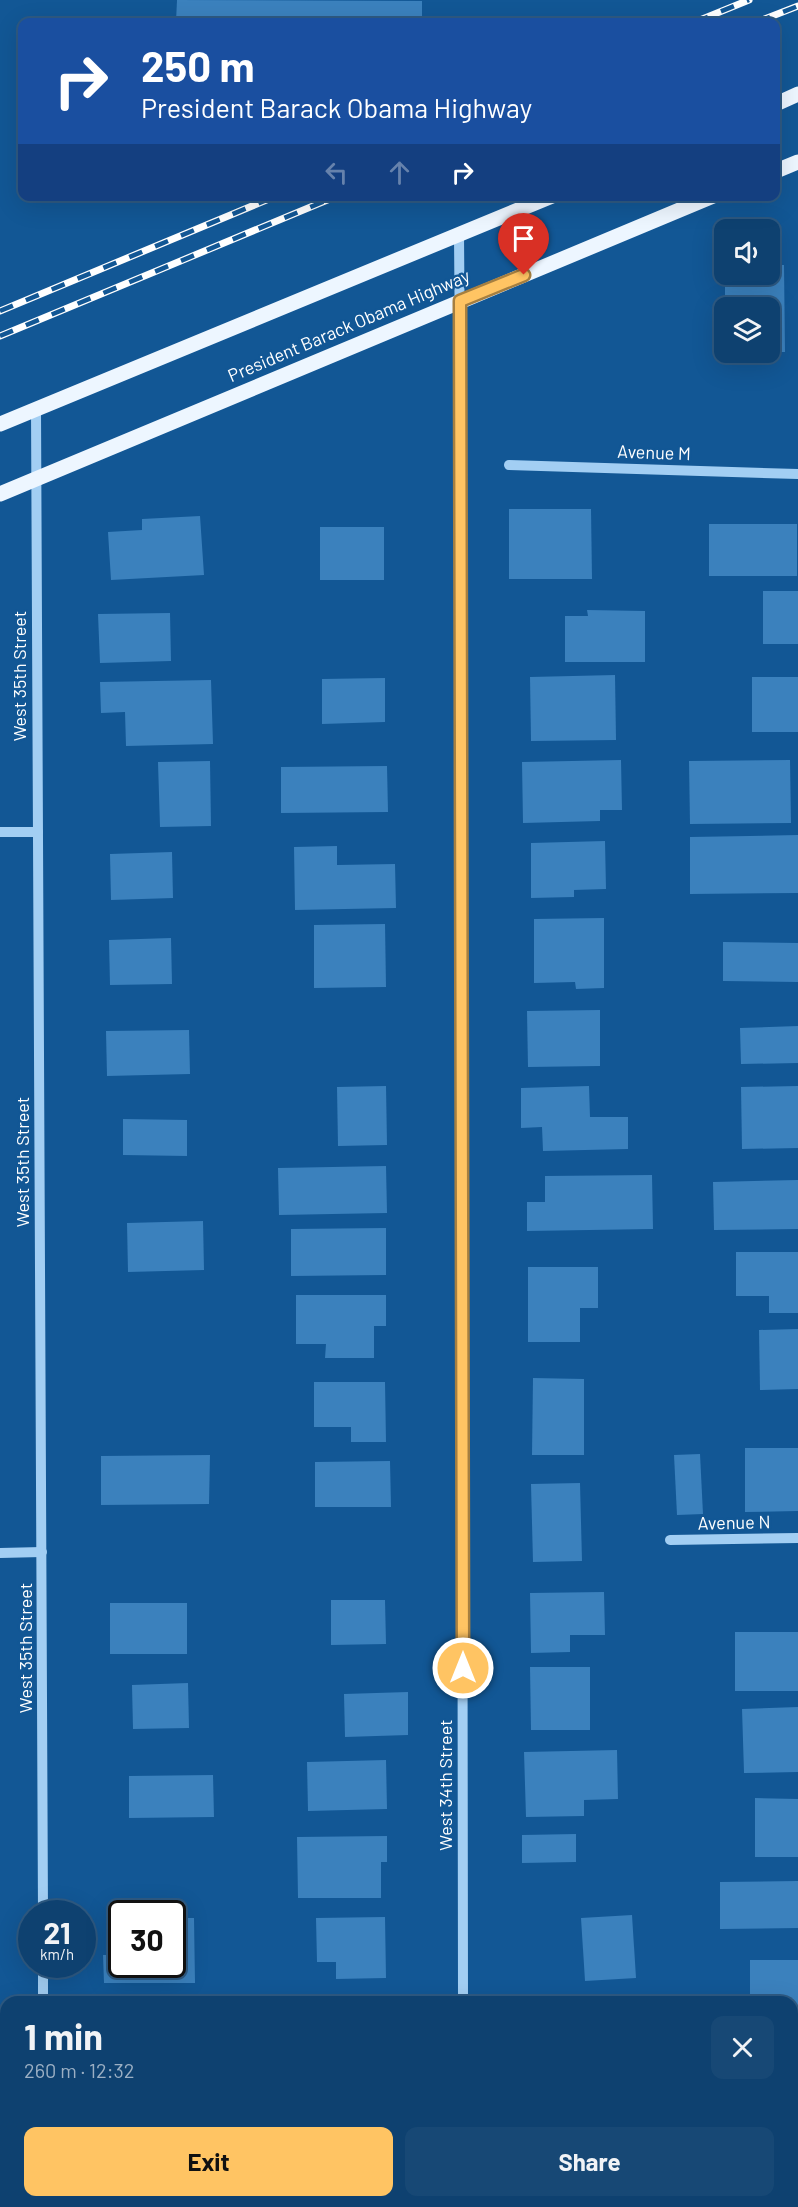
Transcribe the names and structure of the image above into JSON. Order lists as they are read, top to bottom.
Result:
{
  "streets": {
    "main road": ["President Barack Obama Highway"],
    "street": [
      "Avenue M",
      "West 35th Street",
      "Avenue N",
      "West 34th Street"
    ]
  },
  "crossings": [
    ["President Barack Obama Highway", "West 35th Street"],
    ["President Barack Obama Highway", "West 34th Street"]
  ],
  "page": {
    "turn": ["250 m", "President Barack Obama Highway"],
    "speed": "21 km/h",
    "limit": "30",
    "heading": ["1 min", "260 m · 12:32"],
    "buttons": ["Exit", "Share"]
  }
}
